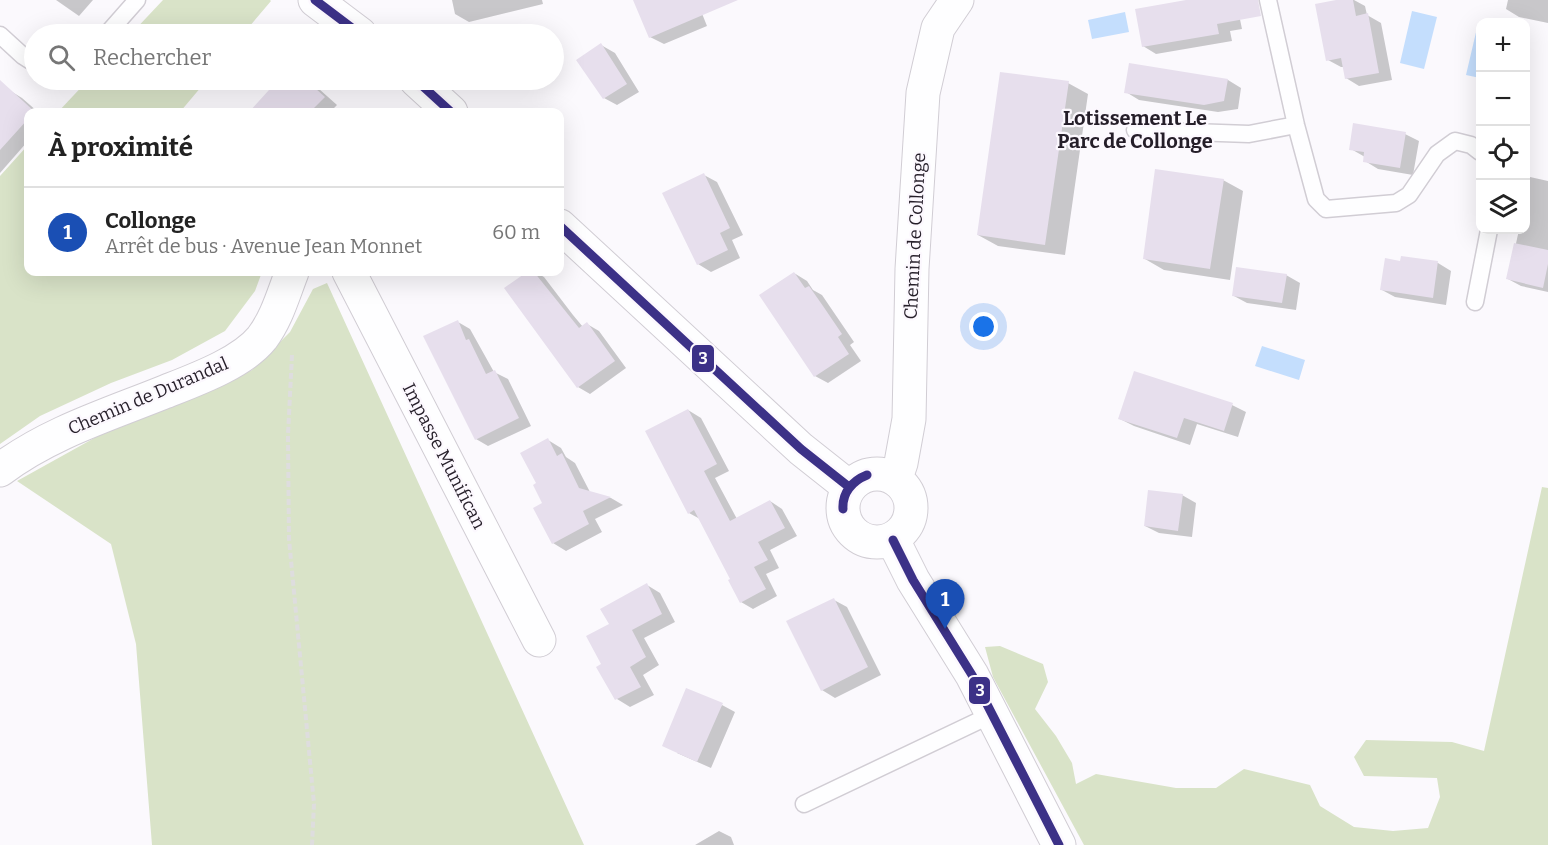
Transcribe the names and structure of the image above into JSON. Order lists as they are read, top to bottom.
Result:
{
  "streets": {
    "street": ["Chemin de Collonge", "Chemin de Durandal", "Impasse Munifican"]
  },
  "districts": ["Lotissement Le Parc de Collonge"],
  "lines": ["transit line 3"],
  "page": {
    "map_buttons": ["+", "−"],
    "search": "Rechercher",
    "heading": "À proximité",
    "list": [
      {
        "mark": "1",
        "name": "Collonge",
        "note": "Arrêt de bus · Avenue Jean Monnet",
        "value": "60 m"
      }
    ],
    "pins": "1"
  }
}
